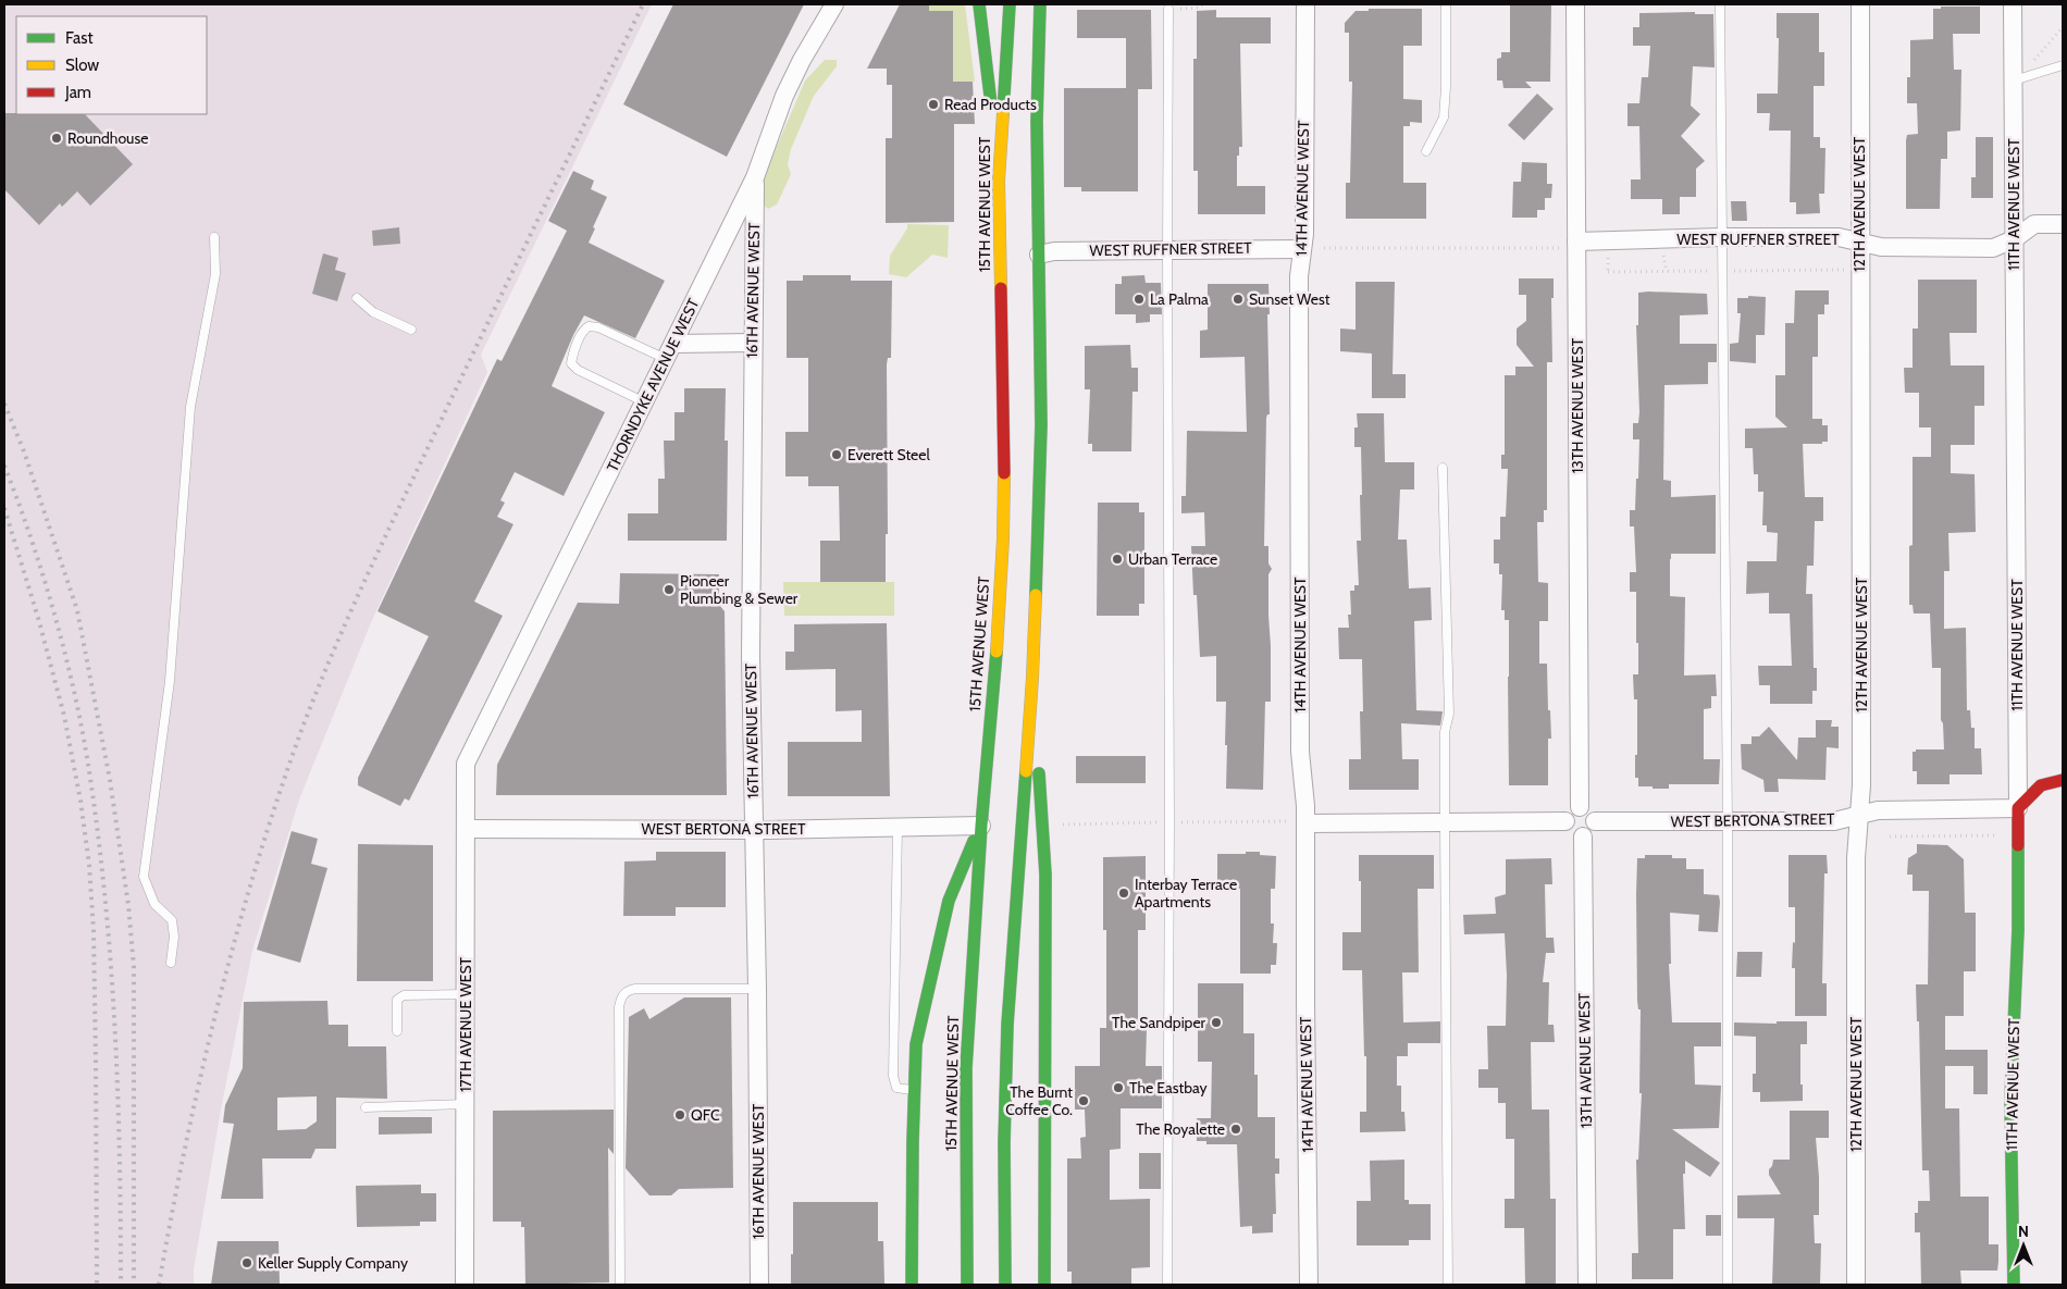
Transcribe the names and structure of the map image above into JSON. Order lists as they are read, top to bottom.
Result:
{
  "streets": {
    "main road": ["15TH AVENUE WEST", "11TH AVENUE WEST"],
    "street": [
      "14TH AVENUE WEST",
      "12TH AVENUE WEST",
      "WEST RUFFNER STREET",
      "16TH AVENUE WEST",
      "THORNDYKE AVENUE WEST",
      "13TH AVENUE WEST",
      "WEST BERTONA STREET",
      "17TH AVENUE WEST"
    ]
  },
  "crossings": [
    ["14TH AVENUE WEST", "WEST RUFFNER STREET"],
    ["15TH AVENUE WEST", "WEST BERTONA STREET"],
    ["12TH AVENUE WEST", "WEST RUFFNER STREET"],
    ["12TH AVENUE WEST", "WEST BERTONA STREET"],
    ["11TH AVENUE WEST", "WEST RUFFNER STREET"],
    ["11TH AVENUE WEST", "WEST BERTONA STREET"],
    ["WEST RUFFNER STREET", "13TH AVENUE WEST"],
    ["16TH AVENUE WEST", "THORNDYKE AVENUE WEST"],
    ["16TH AVENUE WEST", "WEST BERTONA STREET"],
    ["THORNDYKE AVENUE WEST", "17TH AVENUE WEST"],
    ["13TH AVENUE WEST", "WEST BERTONA STREET"],
    ["WEST BERTONA STREET", "17TH AVENUE WEST"]
  ],
  "places": [
    "Read Products",
    "Roundhouse",
    "La Palma",
    "Sunset West",
    "Everett Steel",
    "Urban Terrace",
    "Pioneer Plumbing & Sewer",
    "Interbay Terrace Apartments",
    "The Sandpiper",
    "The Eastbay",
    "The Burnt Coffee Co.",
    "QFC",
    "The Royalette",
    "Keller Supply Company"
  ],
  "legend": ["Fast", "Slow", "Jam"],
  "north": "top"
}
